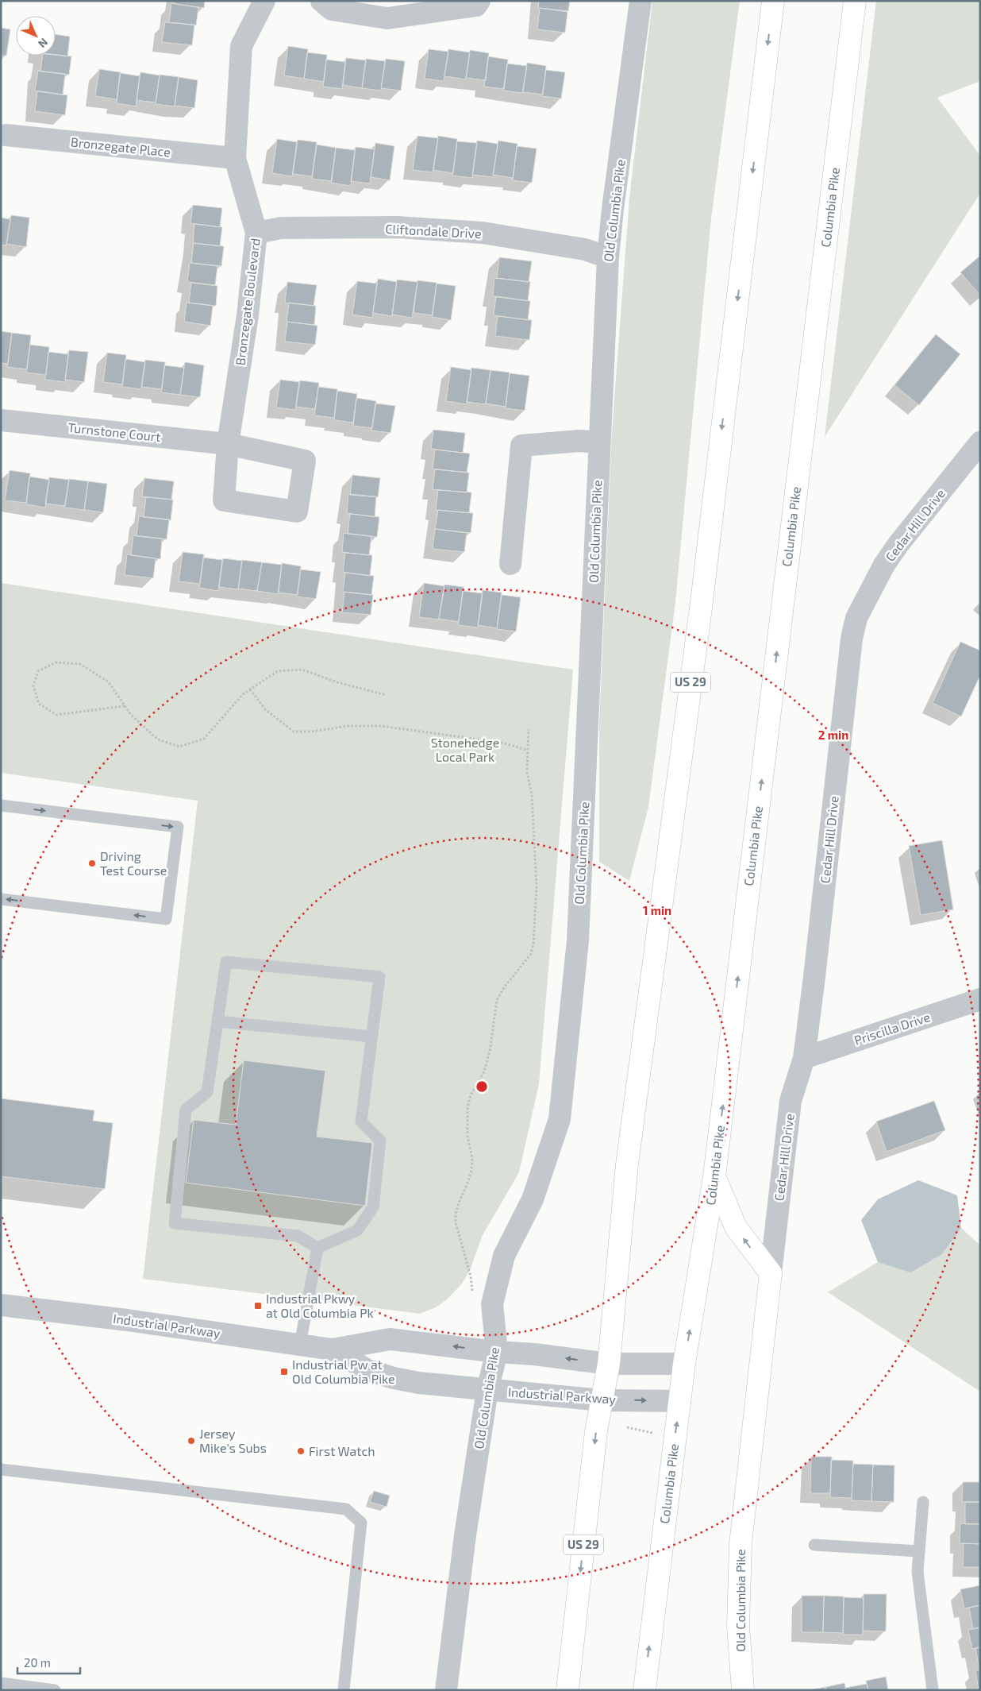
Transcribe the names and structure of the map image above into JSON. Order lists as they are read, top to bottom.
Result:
{
  "streets": {
    "main road": ["Columbia Pike", "Old Columbia Pike", "US 29"],
    "street": [
      "Bronzegate Place",
      "Cliftondale Drive",
      "Bronzegate Boulevard",
      "Turnstone Court",
      "Cedar Hill Drive",
      "Priscilla Drive",
      "Industrial Parkway"
    ]
  },
  "crossings": [
    ["Bronzegate Place", "Bronzegate Boulevard"],
    ["Columbia Pike", "Industrial Parkway"],
    ["Old Columbia Pike", "Cliftondale Drive"],
    ["Old Columbia Pike", "Cedar Hill Drive"],
    ["Old Columbia Pike", "Industrial Parkway"],
    ["Cliftondale Drive", "Bronzegate Boulevard"],
    ["Bronzegate Boulevard", "Turnstone Court"],
    ["Cedar Hill Drive", "Priscilla Drive"],
    ["US 29", "Industrial Parkway"]
  ],
  "parks": ["Stonehedge Local Park"],
  "places": {
    "other": ["Driving Test Course", "Jersey Mike's Subs", "First Watch"],
    "transit": ["Industrial Pkwy at Old Columbia Pk", "Industrial Pw at Old Columbia Pike"]
  },
  "scale_bar": "20 m",
  "north": "bottom right",
  "rings": ["2 min", "1 min"]
}
